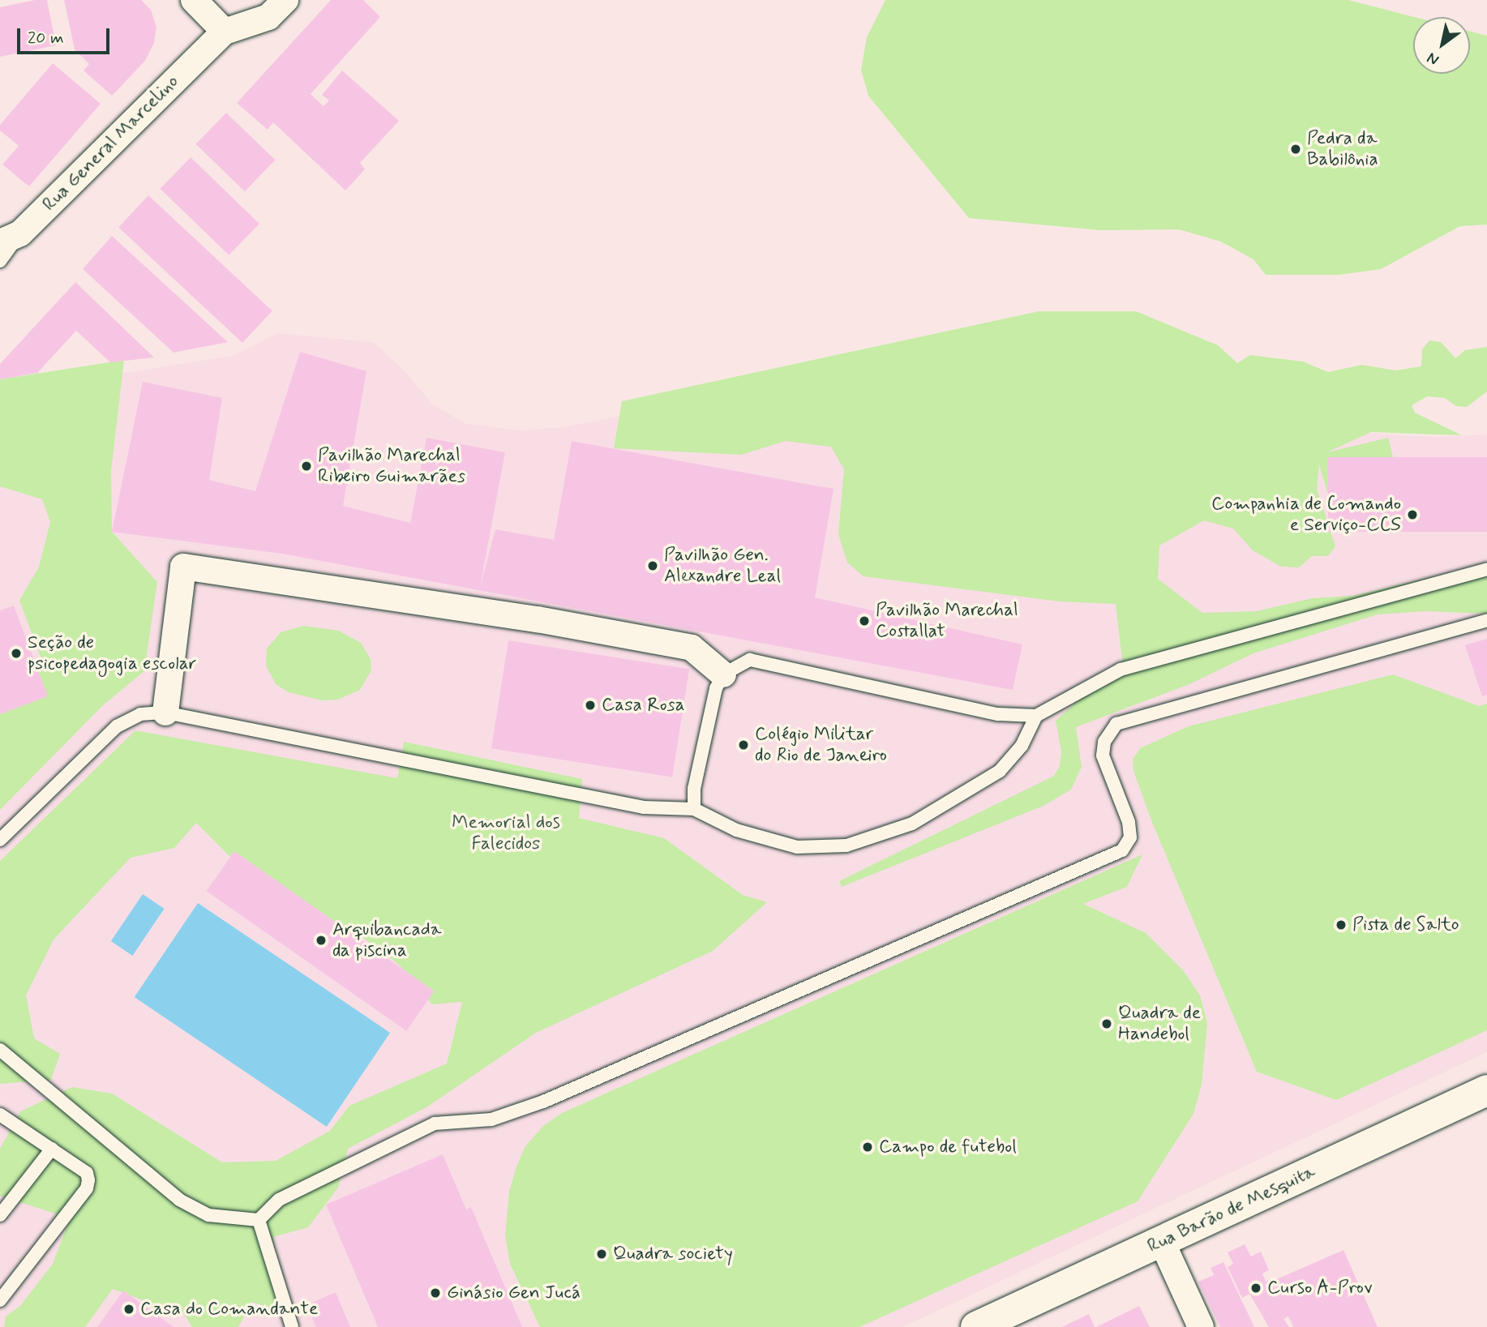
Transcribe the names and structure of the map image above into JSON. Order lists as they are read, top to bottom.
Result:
{
  "streets": {
    "street": ["Rua General Marcelino", "Rua Barão de Mesquita"]
  },
  "parks": ["Memorial dos Falecidos"],
  "places": [
    "Pedra da Babilônia",
    "Pavilhão Marechal Ribeiro Guimarães",
    "Companhia de Comando e Serviço-CCS",
    "Pavilhão Gen. Alexandre Leal",
    "Pavilhão Marechal Costallat",
    "Seção de psicopedagogia escolar",
    "Casa Rosa",
    "Colégio Militar do Rio de Janeiro",
    "Pista de Salto",
    "Arquibancada da piscina",
    "Quadra de Handebol",
    "Campo de futebol",
    "Quadra society",
    "Curso A-Prov",
    "Ginásio Gen Jucá",
    "Casa do Comandante"
  ],
  "scale_bar": "20 m",
  "north": "bottom left"
}
